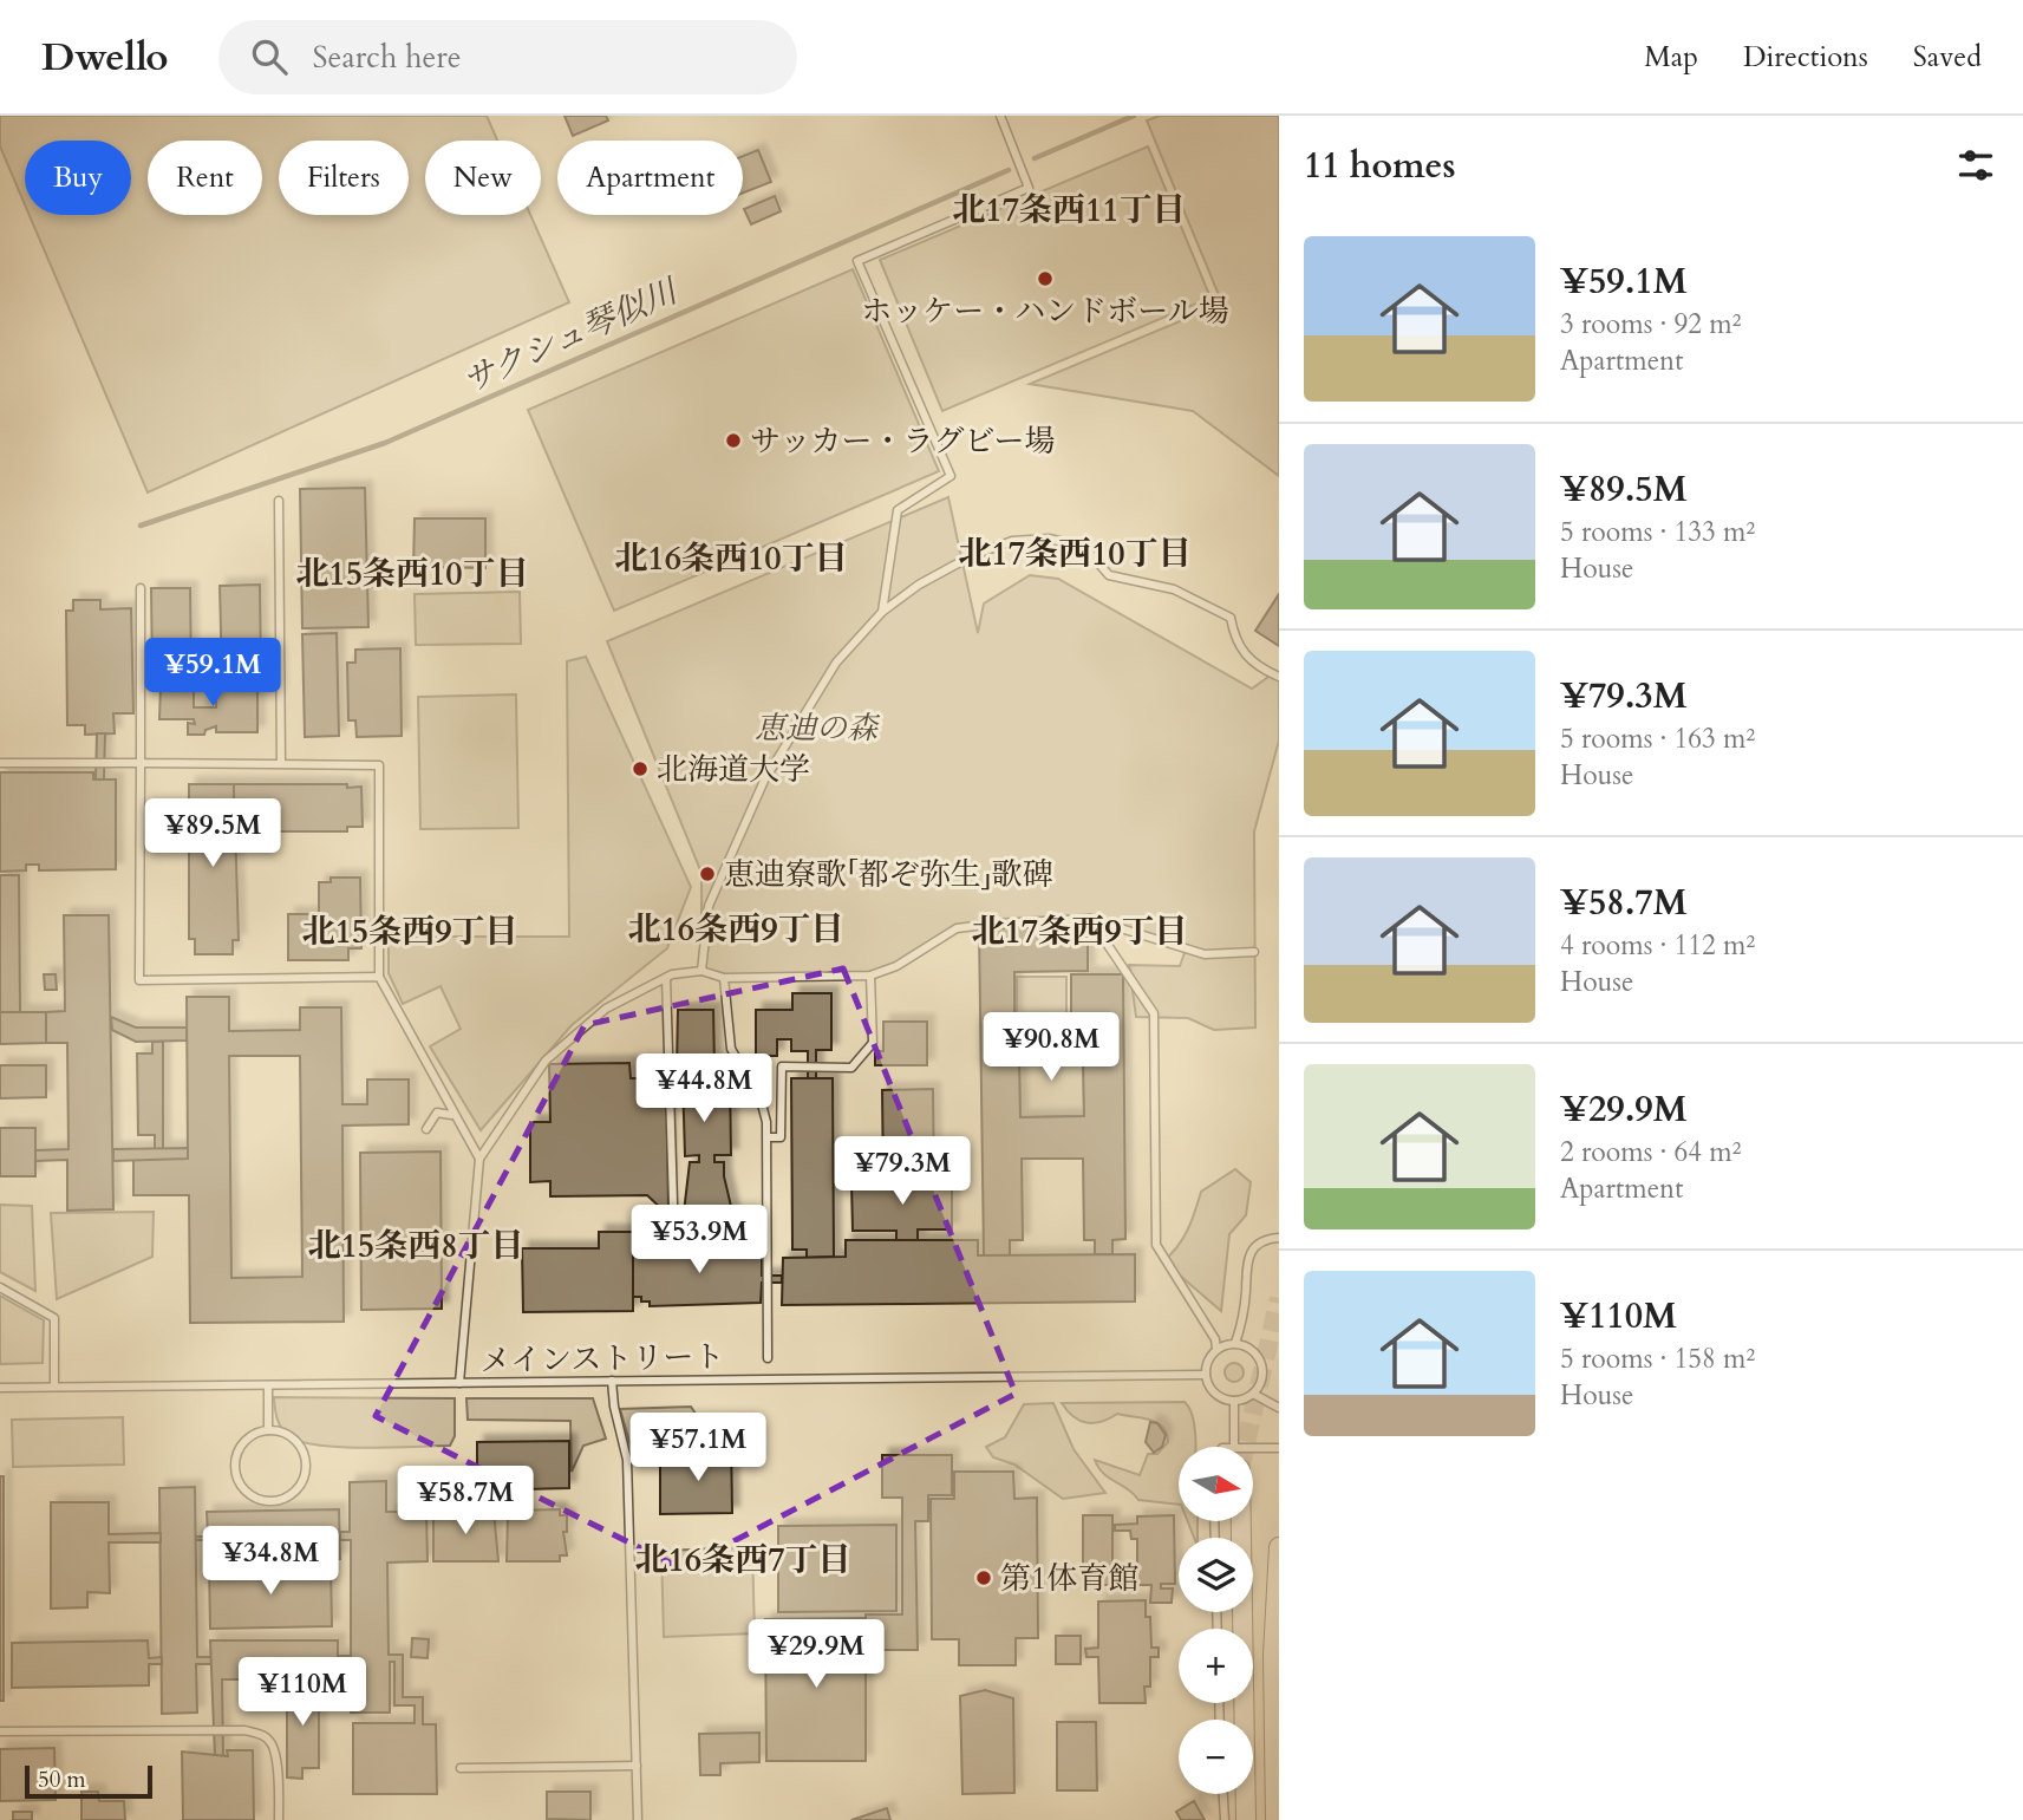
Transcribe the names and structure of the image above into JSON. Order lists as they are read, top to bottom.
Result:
{
  "streets": {
    "lane": ["メインストリート"]
  },
  "districts": [
    "北17条西11丁目",
    "北17条西10丁目",
    "北16条西10丁目",
    "北15条西10丁目",
    "北16条西9丁目",
    "北15条西9丁目",
    "北17条西9丁目",
    "北15条西8丁目",
    "北16条西7丁目"
  ],
  "water": ["サクシュ琴似川"],
  "parks": ["恵迪の森"],
  "places": [
    "ホッケー・ハンドボール場",
    "サッカー・ラグビー場",
    "北海道大学",
    "恵迪寮歌「都ぞ弥生」歌碑",
    "第1体育館"
  ],
  "scale_bar": "50 m",
  "north": "right",
  "page": {
    "header": "Dwello",
    "search": "Search here",
    "nav": ["Map", "Directions", "Saved"],
    "heading": "11 homes",
    "chip": [
      "Buy",
      "Rent",
      "Filters",
      "New",
      "Apartment"
    ],
    "list": [
      {
        "name": "¥59.1M",
        "note": "3 rooms · 92 m² · Apartment"
      },
      {
        "name": "¥89.5M",
        "note": "5 rooms · 133 m² · House"
      },
      {
        "name": "¥79.3M",
        "note": "5 rooms · 163 m² · House"
      },
      {
        "name": "¥58.7M",
        "note": "4 rooms · 112 m² · House"
      },
      {
        "name": "¥29.9M",
        "note": "2 rooms · 64 m² · Apartment"
      },
      {
        "name": "¥110M",
        "note": "5 rooms · 158 m² · House"
      }
    ],
    "price": [
      "¥59.1M",
      "¥89.5M",
      "¥90.8M",
      "¥44.8M",
      "¥79.3M",
      "¥53.9M",
      "¥57.1M",
      "¥58.7M",
      "¥34.8M",
      "¥29.9M",
      "¥110M"
    ],
    "map_buttons": ["+", "−"],
    "scale": "50 m"
  }
}
